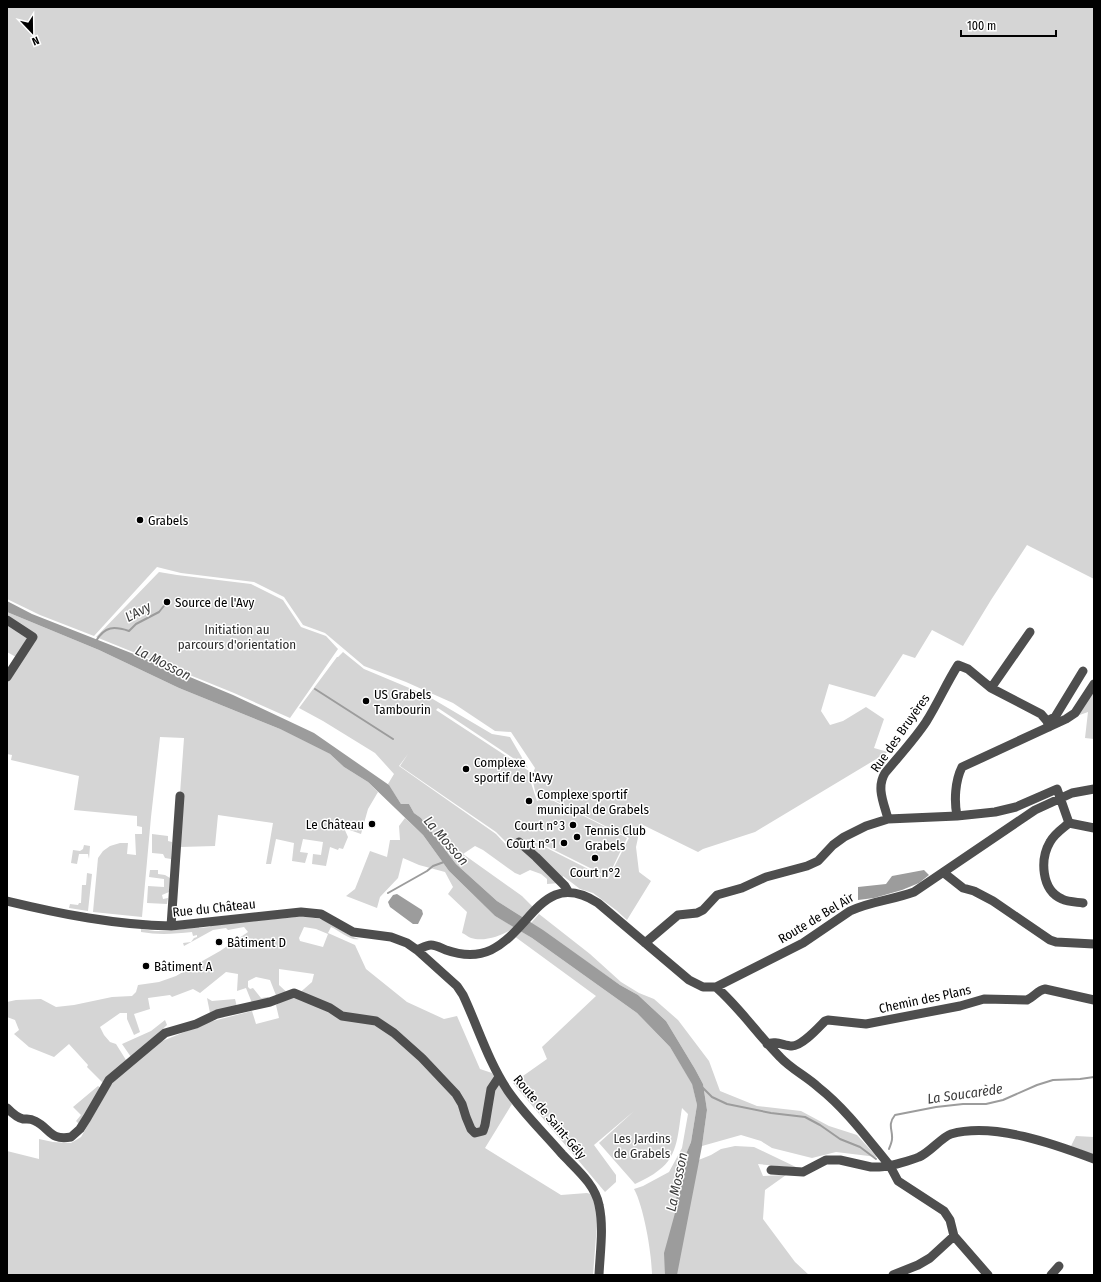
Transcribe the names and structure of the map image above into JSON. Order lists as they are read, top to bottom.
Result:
{
  "streets": {
    "street": [
      "Rue des Bruyères",
      "Rue du Château",
      "Route de Bel Air",
      "Chemin des Plans",
      "Route de Saint-Gély"
    ]
  },
  "crossings": [
    ["Rue du Château", "Route de Saint-Gély"]
  ],
  "water": ["L'Avy", "La Mosson", "La Soucarède"],
  "parks": ["Initiation au parcours d'orientation", "Les Jardins de Grabels"],
  "places": [
    "Grabels",
    "Source de l'Avy",
    "US Grabels Tambourin",
    "Complexe sportif de l'Avy",
    "Complexe sportif municipal de Grabels",
    "Le Château",
    "Court n°3",
    "Tennis Club Grabels",
    "Court n°1",
    "Court n°2",
    "Bâtiment D",
    "Bâtiment A"
  ],
  "scale_bar": "100 m",
  "north": "bottom"
}
